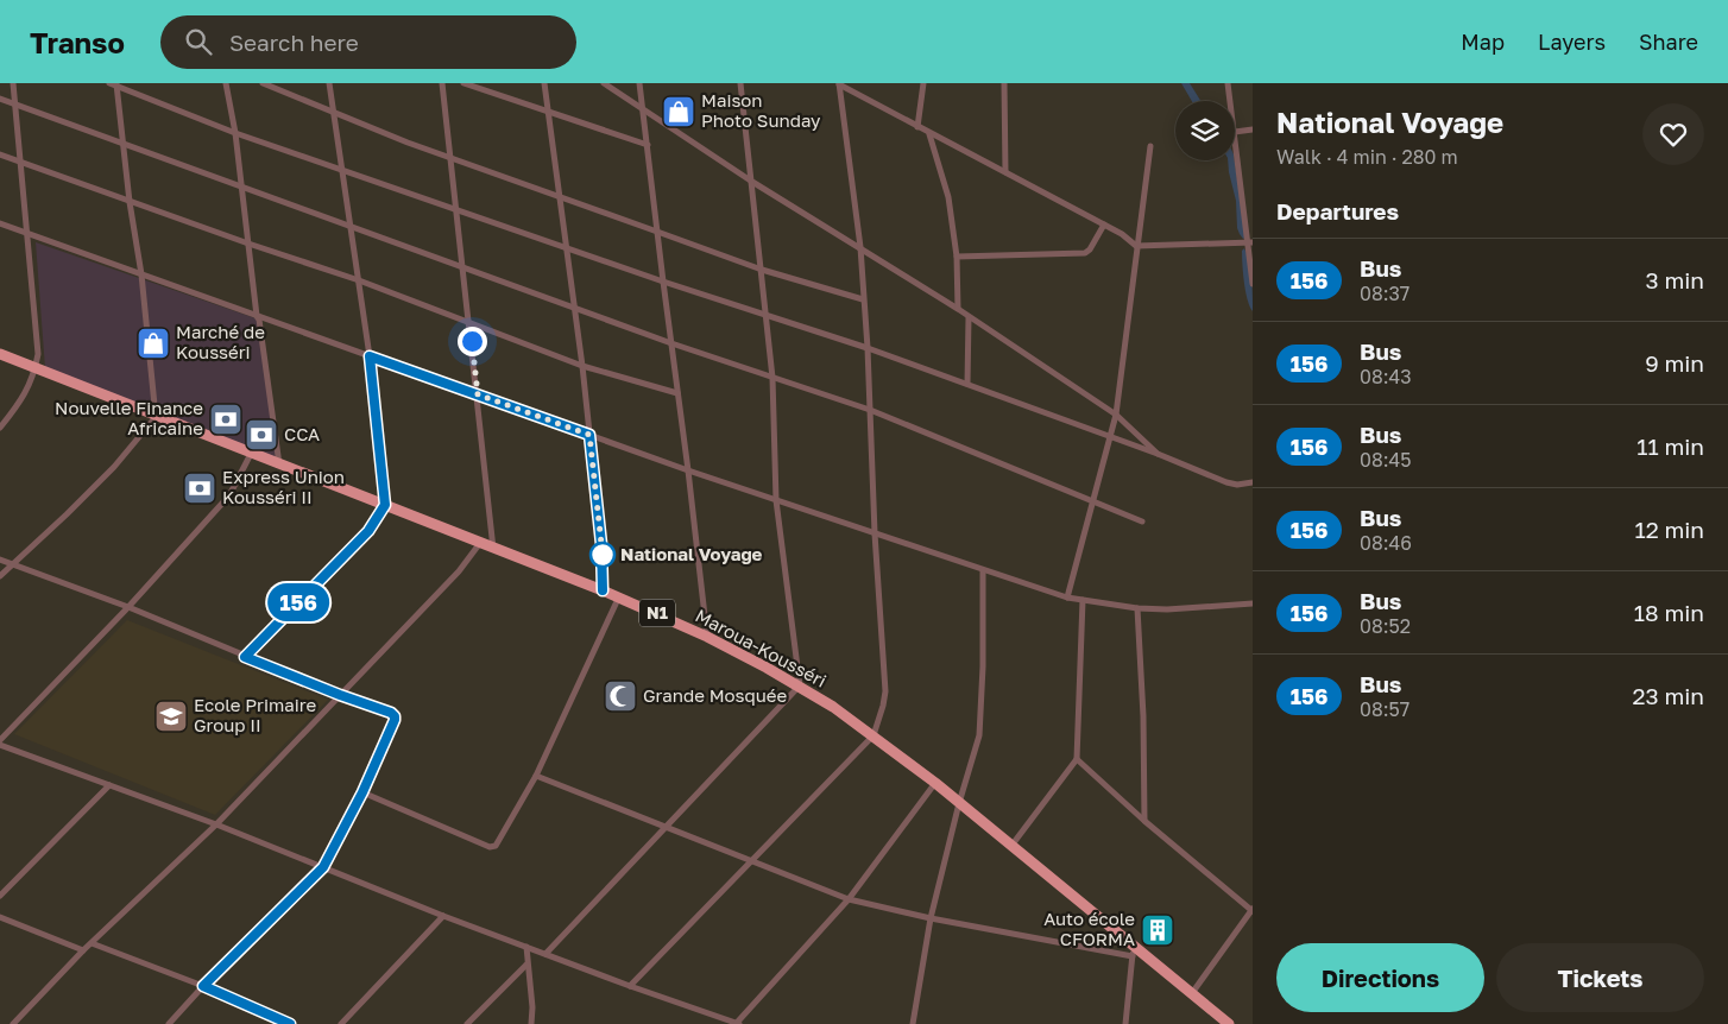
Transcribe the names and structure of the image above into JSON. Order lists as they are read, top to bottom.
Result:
{
  "streets": {
    "highway": ["N1", "Maroua-Kousséri"]
  },
  "places": {
    "shop": ["Maison Photo Sunday", "Marché de Kousséri"],
    "bank": ["Nouvelle Finance Africaine", "CCA", "Express Union Kousséri II"],
    "other": ["National Voyage"],
    "mosque": ["Grande Mosquée"],
    "school or university": ["Ecole Primaire Group II"],
    "building": ["Auto école CFORMA"]
  },
  "lines": ["bus line 156"],
  "page": {
    "header": "Transo",
    "search": "Search here",
    "nav": ["Map", "Layers", "Share"],
    "on_map": "156",
    "heading": [
      ["National Voyage", "Walk · 4 min · 280 m"],
      "Departures"
    ],
    "list": [
      {
        "mark": "156",
        "name": "Bus",
        "note": "08:37",
        "value": "3 min"
      },
      {
        "mark": "156",
        "name": "Bus",
        "note": "08:43",
        "value": "9 min"
      },
      {
        "mark": "156",
        "name": "Bus",
        "note": "08:45",
        "value": "11 min"
      },
      {
        "mark": "156",
        "name": "Bus",
        "note": "08:46",
        "value": "12 min"
      },
      {
        "mark": "156",
        "name": "Bus",
        "note": "08:52",
        "value": "18 min"
      },
      {
        "mark": "156",
        "name": "Bus",
        "note": "08:57",
        "value": "23 min"
      }
    ],
    "buttons": ["Directions", "Tickets"]
  }
}
